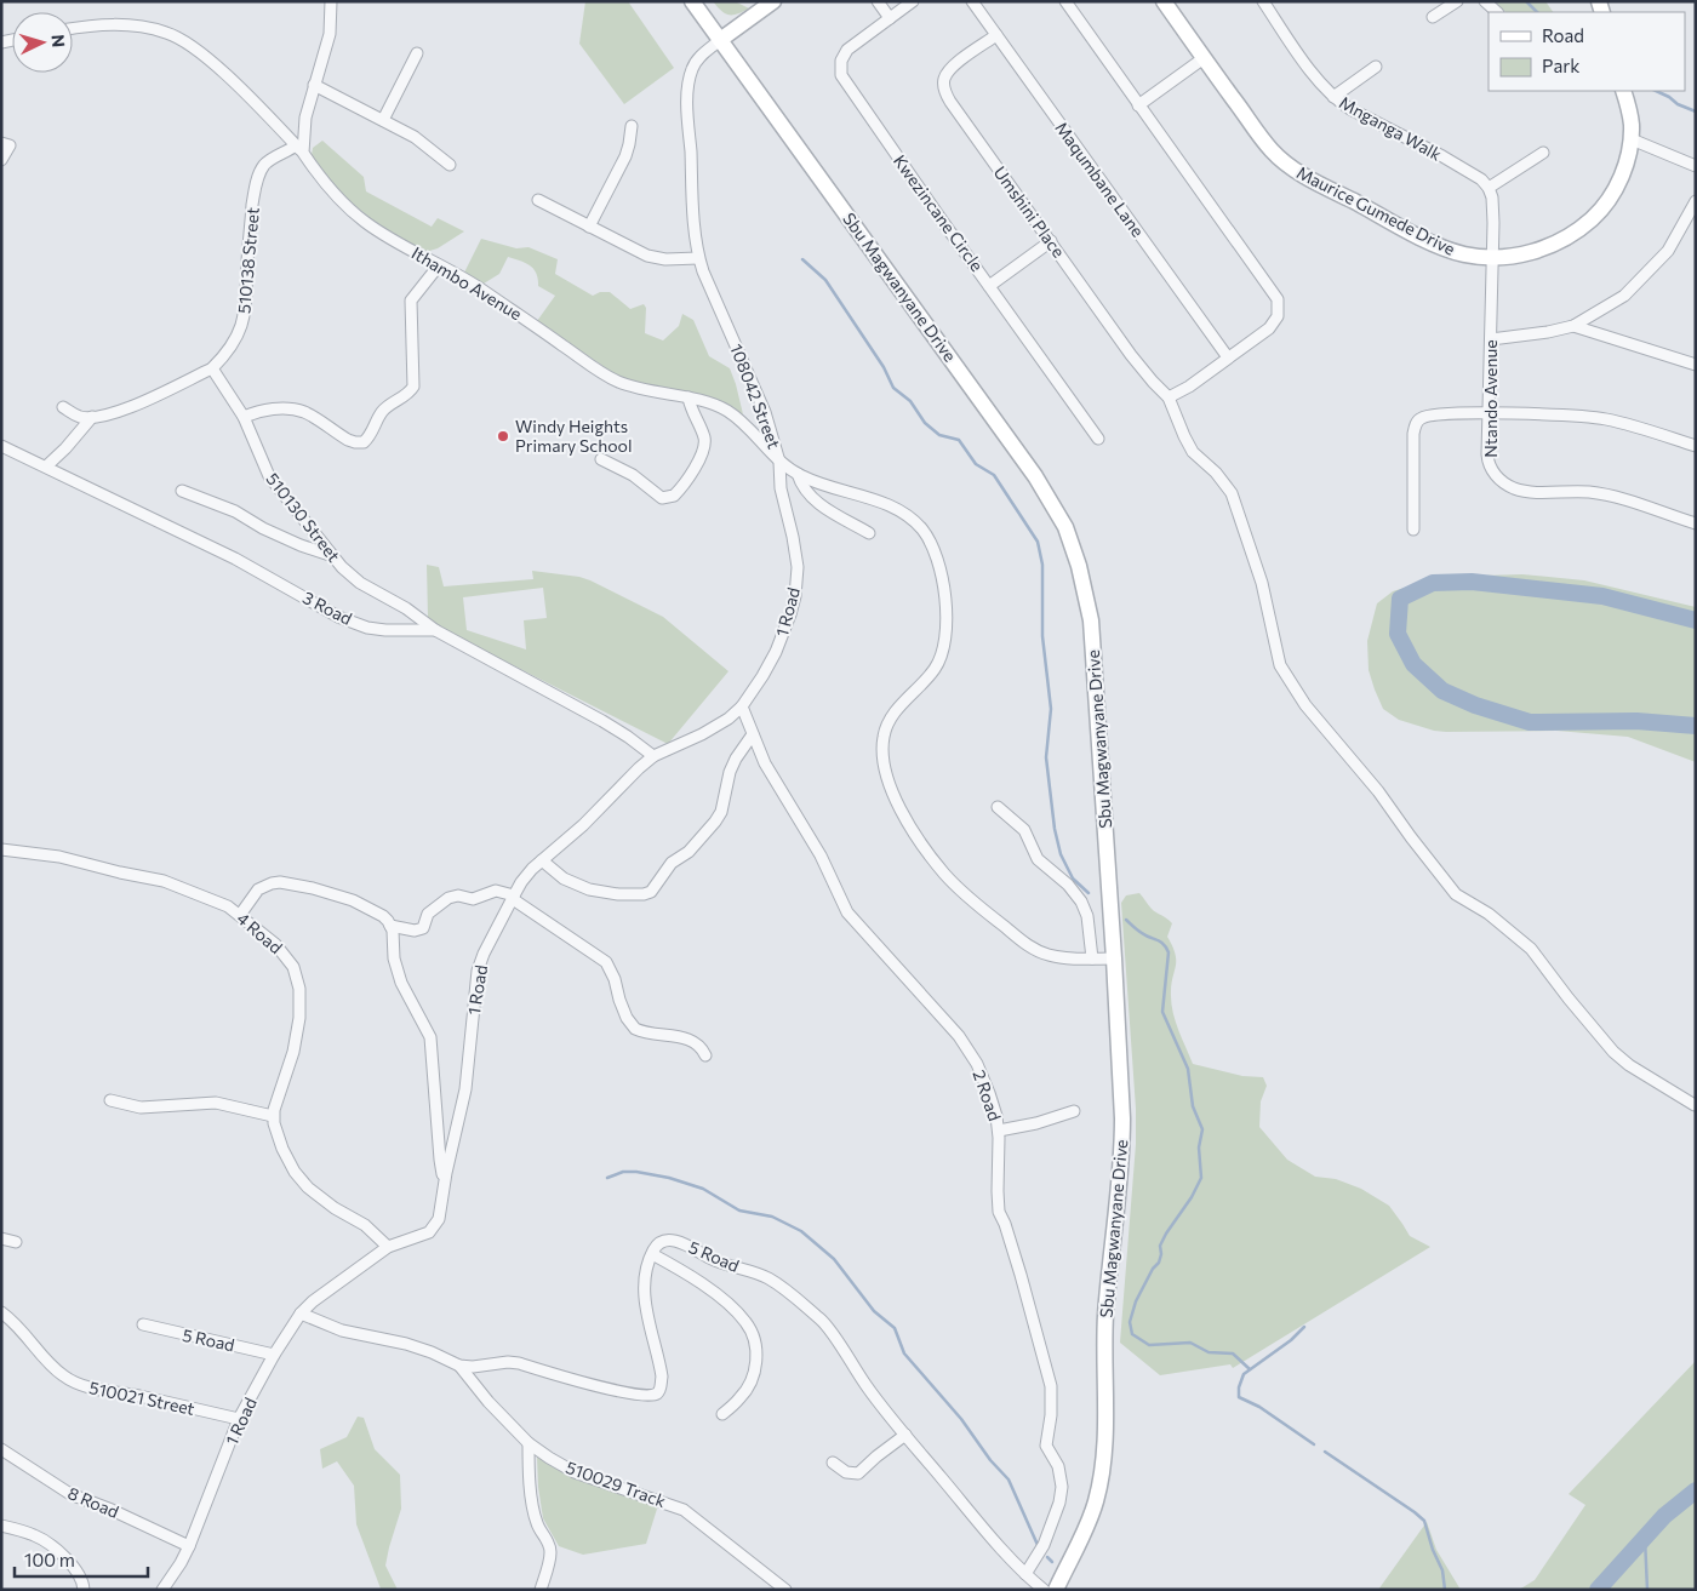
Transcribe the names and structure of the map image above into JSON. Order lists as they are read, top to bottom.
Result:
{
  "streets": {
    "main road": ["Maurice Gumede Drive", "Sbu Magwanyane Drive"],
    "street": [
      "Mnganga Walk",
      "Maqumbane Lane",
      "Umshini Place",
      "Kwezincane Circle",
      "510138 Street",
      "Ithambo Avenue",
      "108042 Street",
      "Ntando Avenue",
      "510130 Street",
      "3 Road",
      "1 Road",
      "4 Road",
      "2 Road",
      "5 Road",
      "510021 Street",
      "510029 Track",
      "8 Road"
    ]
  },
  "crossings": [
    ["Maqumbane Lane", "Umshini Place"],
    ["Maurice Gumede Drive", "Ntando Avenue"],
    ["510138 Street", "Ithambo Avenue"],
    ["510138 Street", "510130 Street"],
    ["Ithambo Avenue", "108042 Street"],
    ["Ithambo Avenue", "1 Road"],
    ["Sbu Magwanyane Drive", "108042 Street"],
    ["108042 Street", "1 Road"],
    ["510130 Street", "3 Road"],
    ["3 Road", "1 Road"],
    ["1 Road", "4 Road"],
    ["1 Road", "2 Road"],
    ["1 Road", "5 Road"],
    ["1 Road", "510021 Street"],
    ["1 Road", "8 Road"],
    ["2 Road", "5 Road"]
  ],
  "places": ["Windy Heights Primary School"],
  "legend": ["Road", "Park"],
  "scale_bar": "100 m",
  "north": "right"
}
